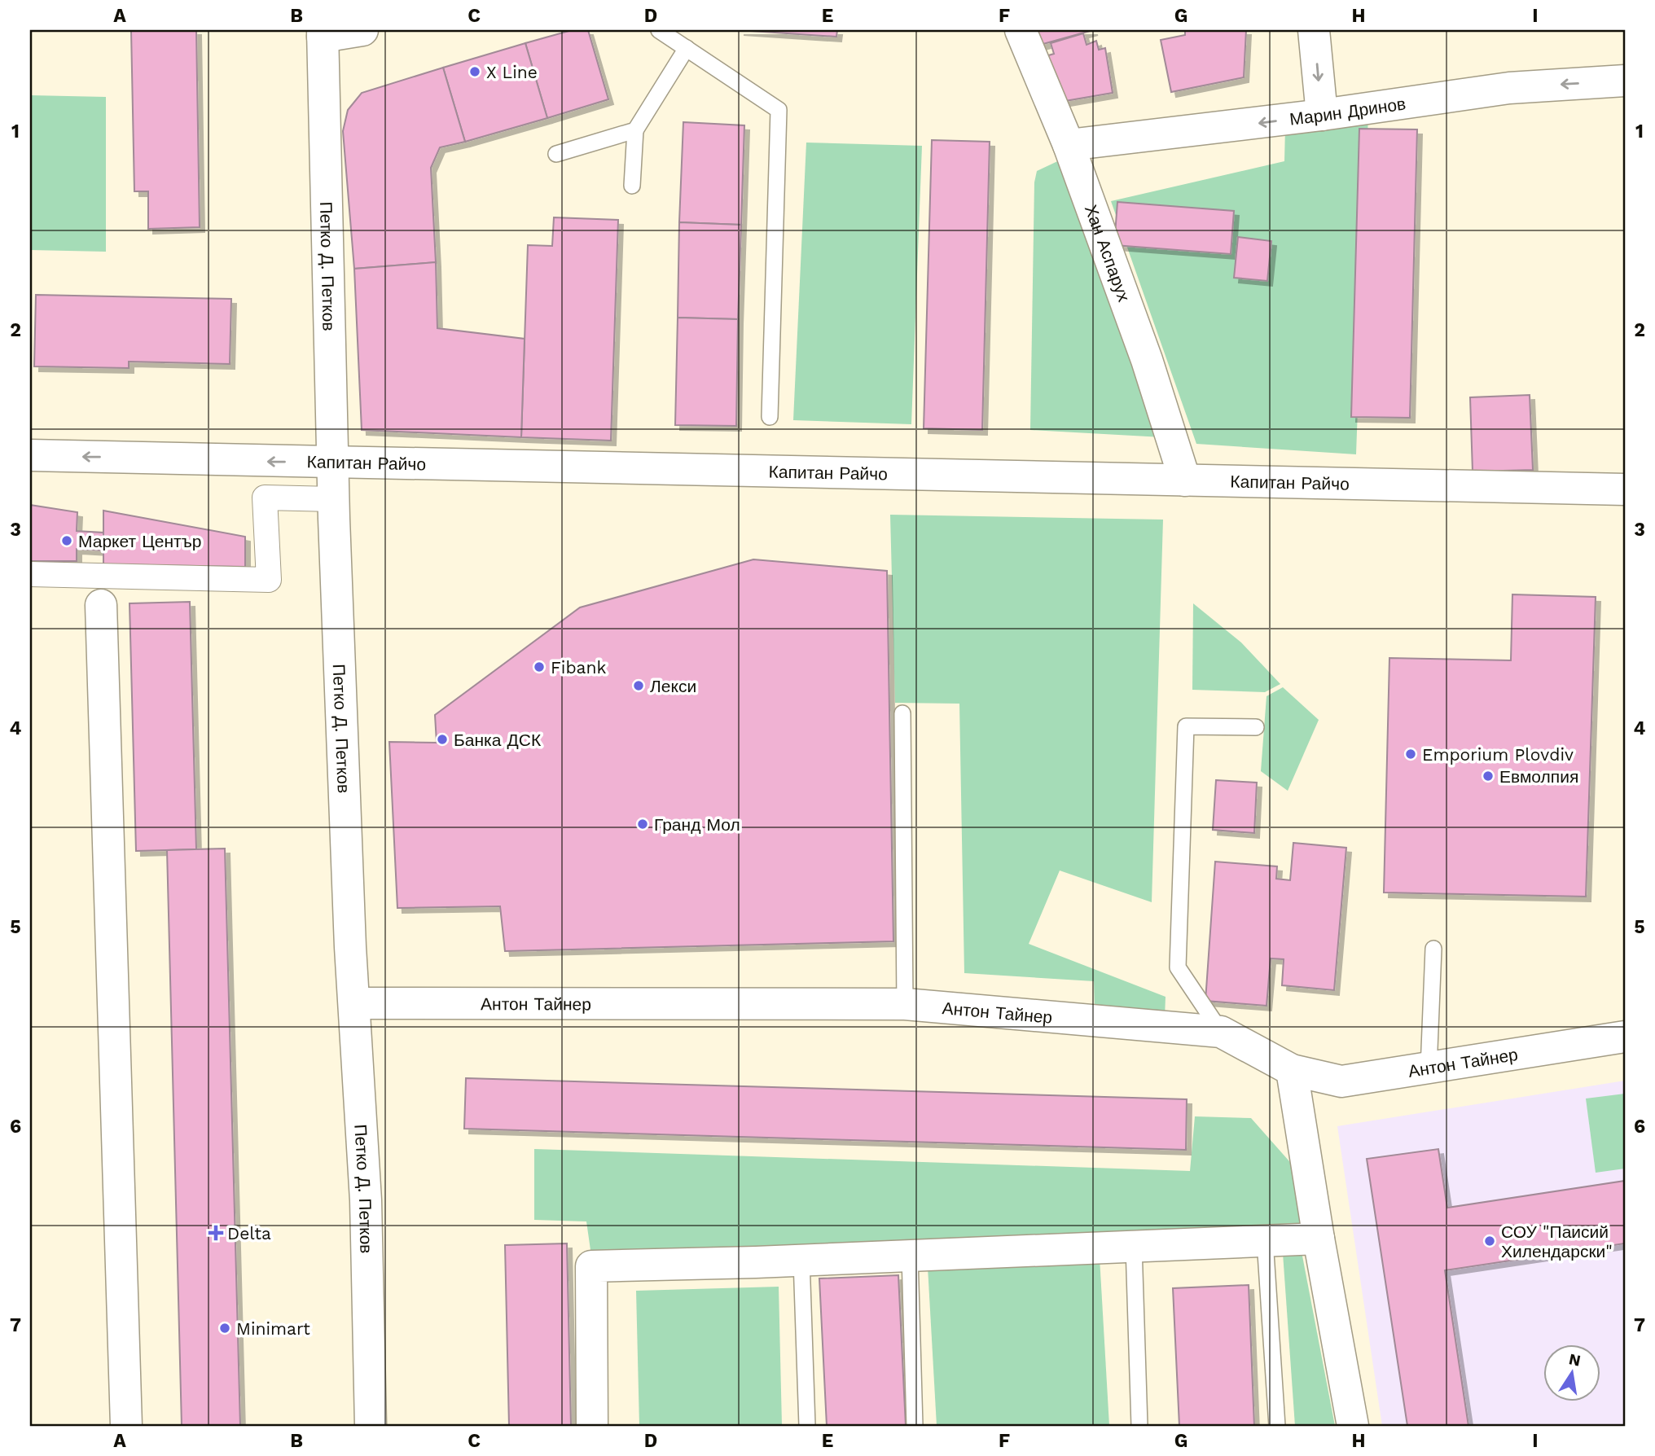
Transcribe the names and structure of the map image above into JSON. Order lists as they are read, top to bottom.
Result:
{
  "streets": {
    "street": [
      "Марин Дринов",
      "Хан Аспарух",
      "Петко Д. Петков",
      "Капитан Райчо",
      "Антон Тайнер"
    ]
  },
  "crossings": [
    ["Марин Дринов", "Хан Аспарух"],
    ["Хан Аспарух", "Капитан Райчо"],
    ["Петко Д. Петков", "Капитан Райчо"],
    ["Петко Д. Петков", "Антон Тайнер"]
  ],
  "one_way": ["Марин Дринов"],
  "places": {
    "other": [
      "X Line",
      "Маркет Център",
      "Fibank",
      "Лекси",
      "Банка ДСК",
      "Emporium Plovdiv",
      "Евмолпия",
      "Гранд Мол",
      "СОУ \"Паисий Хилендарски\"",
      "Minimart"
    ],
    "health": ["Delta"]
  },
  "north": "top",
  "grid": {
    "columns": [
      "A",
      "B",
      "C",
      "D",
      "E",
      "F",
      "G",
      "H",
      "I"
    ],
    "rows": [
      "1",
      "2",
      "3",
      "4",
      "5",
      "6",
      "7"
    ]
  }
}
